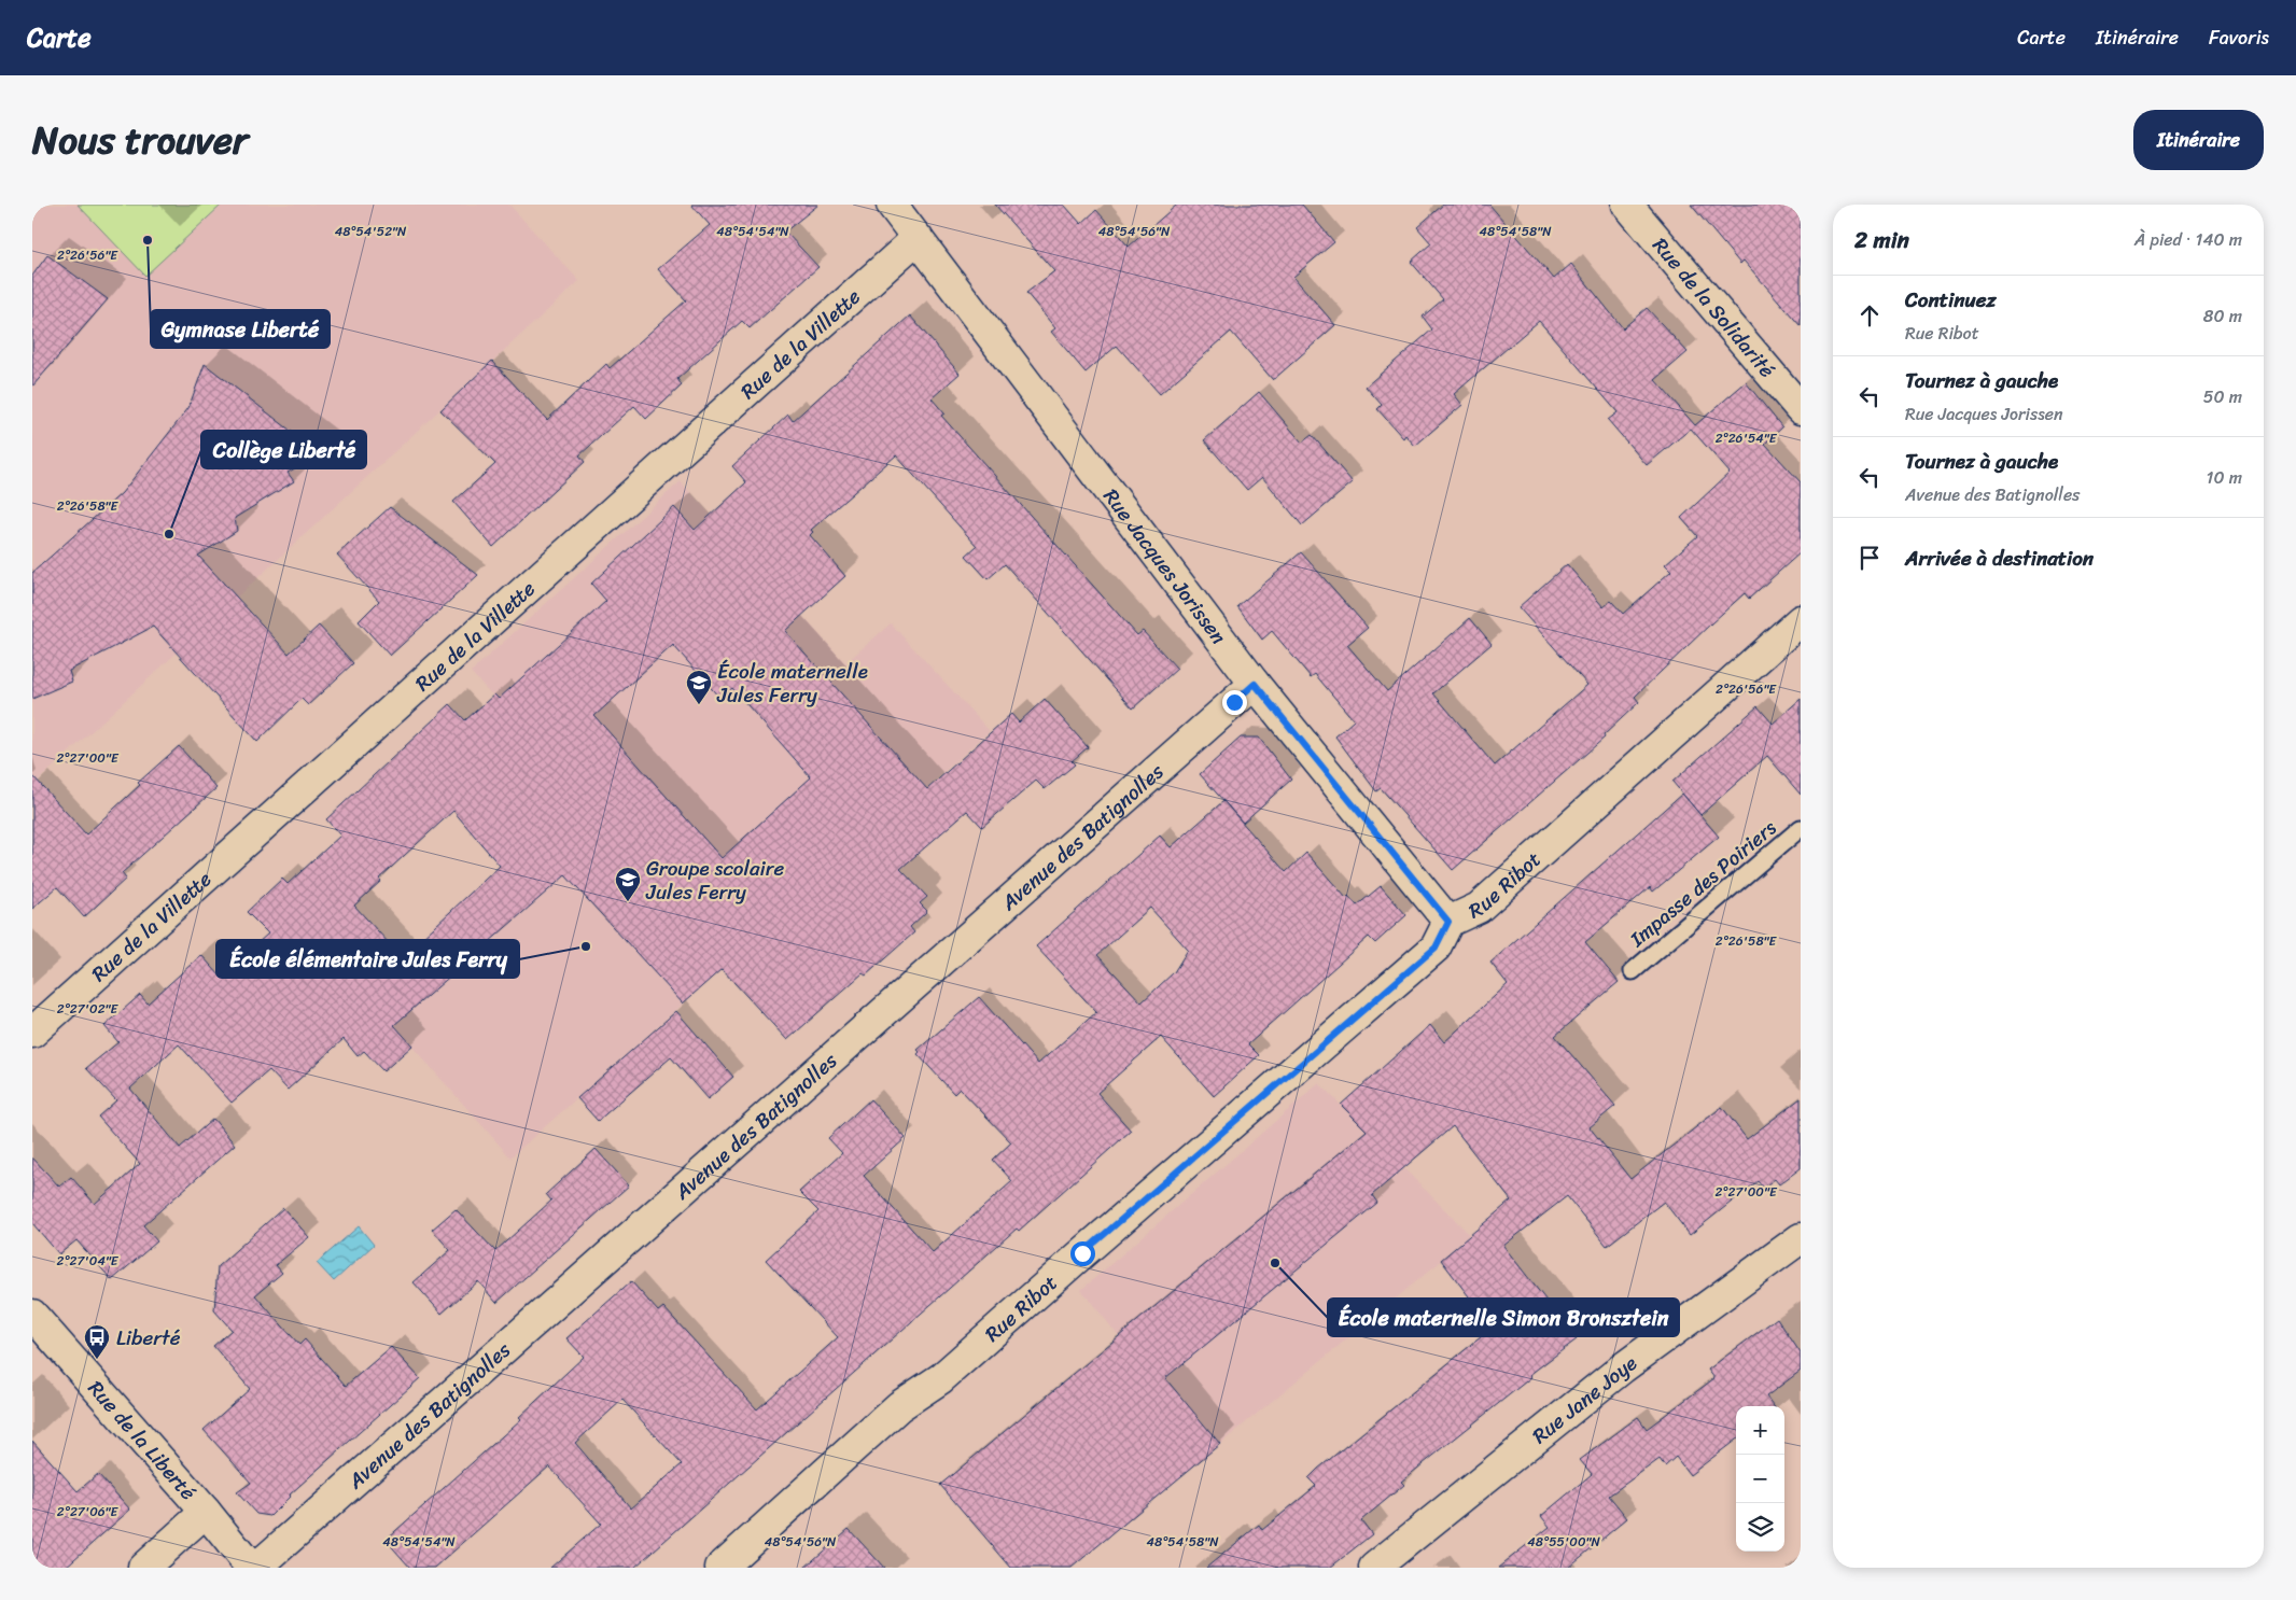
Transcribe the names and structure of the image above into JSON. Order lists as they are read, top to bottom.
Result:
{
  "streets": {
    "street": [
      "Rue de la Solidarité",
      "Rue de la Villette",
      "Rue Jacques Jorissen",
      "Avenue des Batignolles",
      "Rue Ribot",
      "Rue Jane Joye",
      "Rue de la Liberté"
    ],
    "lane": ["Impasse des Poiriers"]
  },
  "crossings": [
    ["Rue de la Villette", "Rue Jacques Jorissen"],
    ["Rue Jacques Jorissen", "Avenue des Batignolles"],
    ["Rue Jacques Jorissen", "Rue Ribot"]
  ],
  "places": {
    "other": [
      "Gymnase Liberté",
      "Collège Liberté",
      "École élémentaire Jules Ferry",
      "École maternelle Simon Bronsztein"
    ],
    "school or university": ["École maternelle Jules Ferry", "Groupe scolaire Jules Ferry"],
    "bus stop": ["Liberté"]
  },
  "page": {
    "header": "Carte",
    "nav": ["Carte", "Itinéraire", "Favoris"],
    "title": "Nous trouver",
    "buttons": "Itinéraire",
    "heading": ["2 min", "À pied · 140 m"],
    "list": [
      ["Continuez", "Rue Ribot", "80 m"],
      ["Tournez à gauche", "Rue Jacques Jorissen", "50 m"],
      ["Tournez à gauche", "Avenue des Batignolles", "10 m"],
      "Arrivée à destination"
    ],
    "map_buttons": ["+", "−"]
  },
  "coordinates": [
    "48°54'52\"N",
    "48°54'54\"N",
    "48°54'56\"N",
    "48°54'58\"N",
    "2°26'56\"E",
    "2°26'54\"E",
    "2°26'58\"E",
    "2°27'00\"E",
    "2°27'02\"E",
    "2°27'04\"E",
    "2°27'06\"E",
    "48°55'00\"N"
  ]
}
